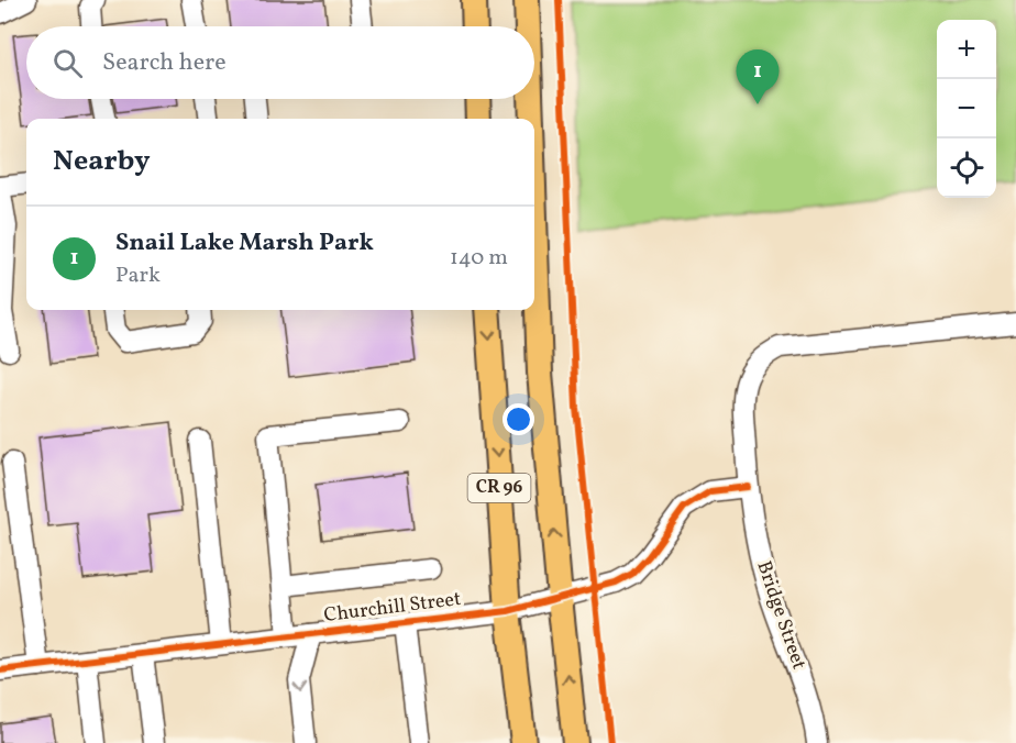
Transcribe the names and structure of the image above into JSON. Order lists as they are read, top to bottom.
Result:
{
  "streets": {
    "main road": ["CR 96"],
    "street": ["Churchill Street", "Bridge Street"]
  },
  "crossings": [
    ["CR 96", "Churchill Street"],
    ["Churchill Street", "Bridge Street"]
  ],
  "page": {
    "map_buttons": ["+", "−"],
    "search": "Search here",
    "pins": "1",
    "heading": "Nearby",
    "list": [
      {
        "mark": "1",
        "name": "Snail Lake Marsh Park",
        "note": "Park",
        "value": "140 m"
      }
    ]
  }
}
